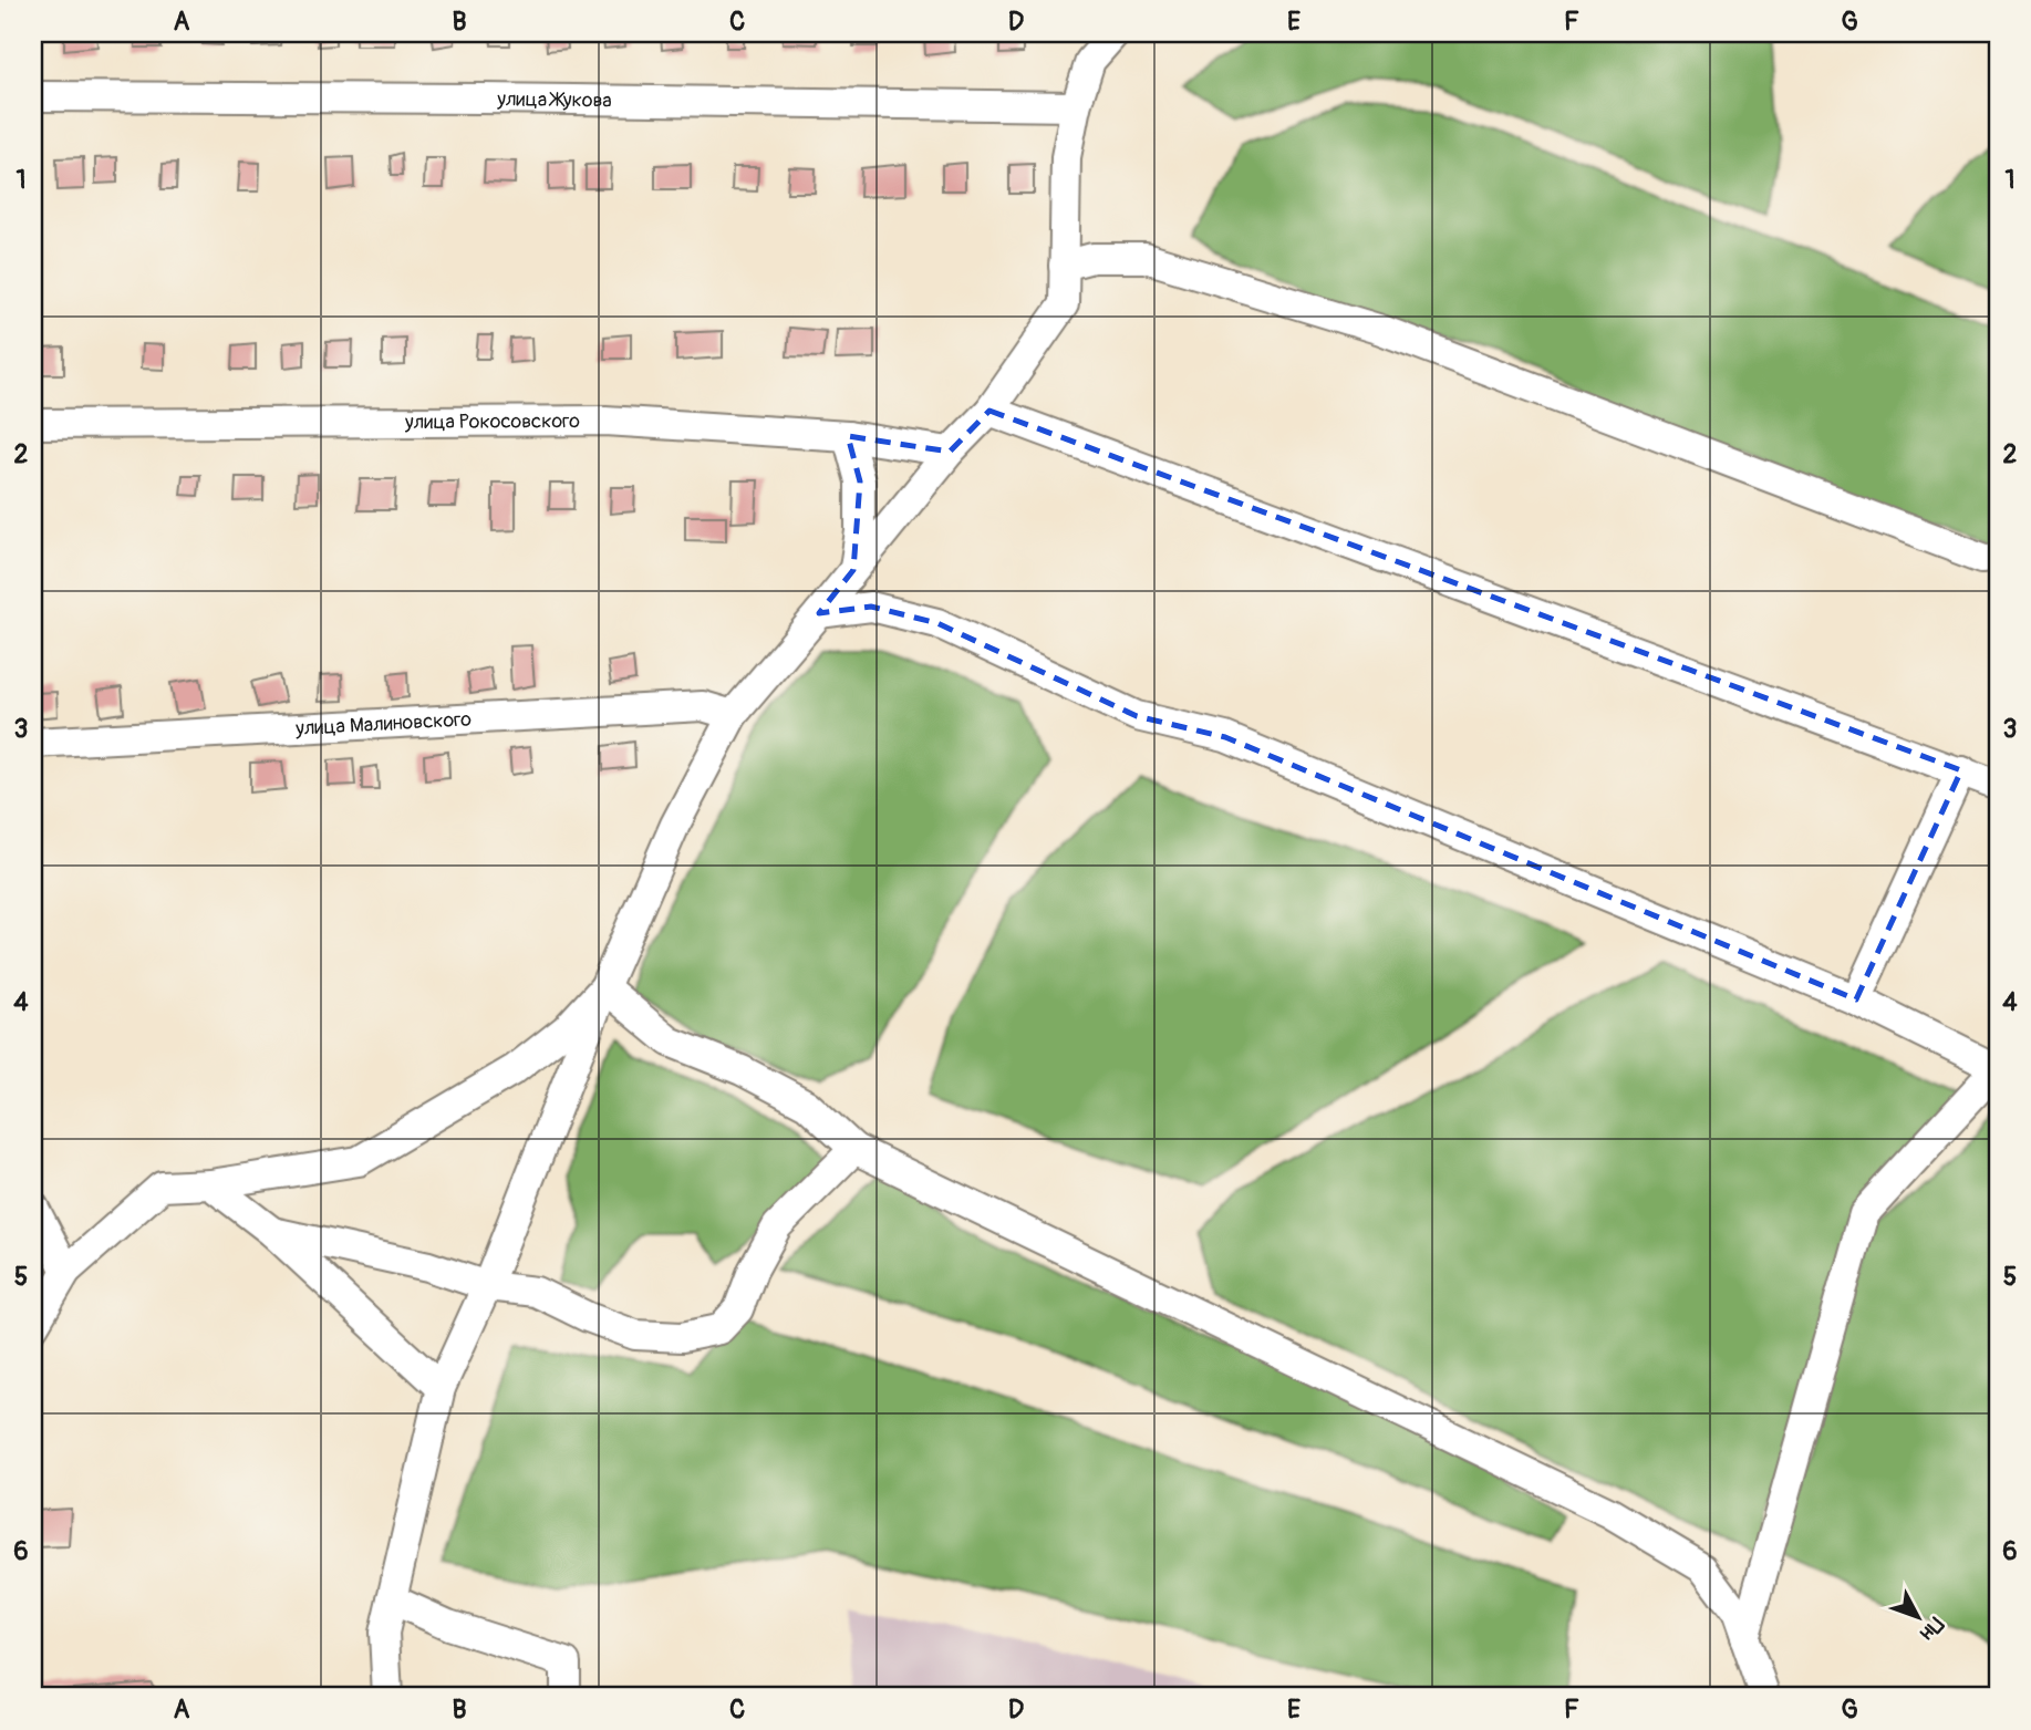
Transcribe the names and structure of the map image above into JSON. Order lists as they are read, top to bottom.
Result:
{
  "streets": {
    "street": ["улица Жукова", "улица Рокосовского", "улица Малиновского"]
  },
  "north": "bottom right",
  "grid": {
    "columns": [
      "A",
      "B",
      "C",
      "D",
      "E",
      "F",
      "G"
    ],
    "rows": [
      "1",
      "2",
      "3",
      "4",
      "5",
      "6"
    ]
  }
}
